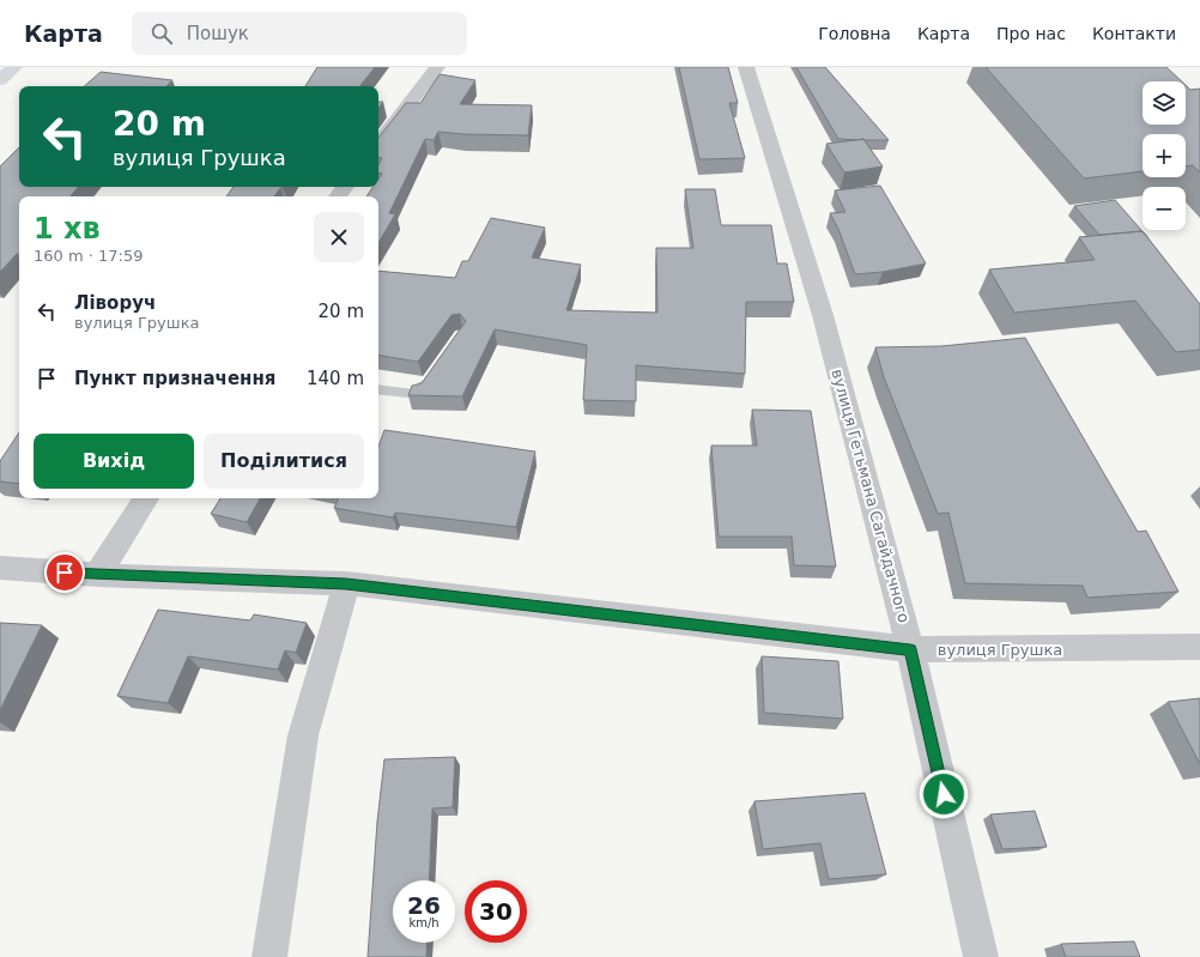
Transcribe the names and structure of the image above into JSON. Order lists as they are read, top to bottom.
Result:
{
  "streets": {
    "street": ["вулиця Гетьмана Сагайдачного", "вулиця Грушка"]
  },
  "crossings": [
    ["вулиця Гетьмана Сагайдачного", "вулиця Грушка"]
  ],
  "page": {
    "header": "Карта",
    "search": "Пошук",
    "nav": [
      "Головна",
      "Карта",
      "Про нас",
      "Контакти"
    ],
    "map_buttons": ["+", "−"],
    "turn": ["20 m", "вулиця Грушка"],
    "heading": ["1 хв", "160 m · 17:59"],
    "list": [
      {
        "name": "Ліворуч",
        "note": "вулиця Грушка",
        "value": "20 m"
      },
      {
        "name": "Пункт призначення",
        "value": "140 m"
      }
    ],
    "buttons": ["Вихід", "Поділитися"],
    "speed": "26 km/h",
    "limit": "30"
  }
}
